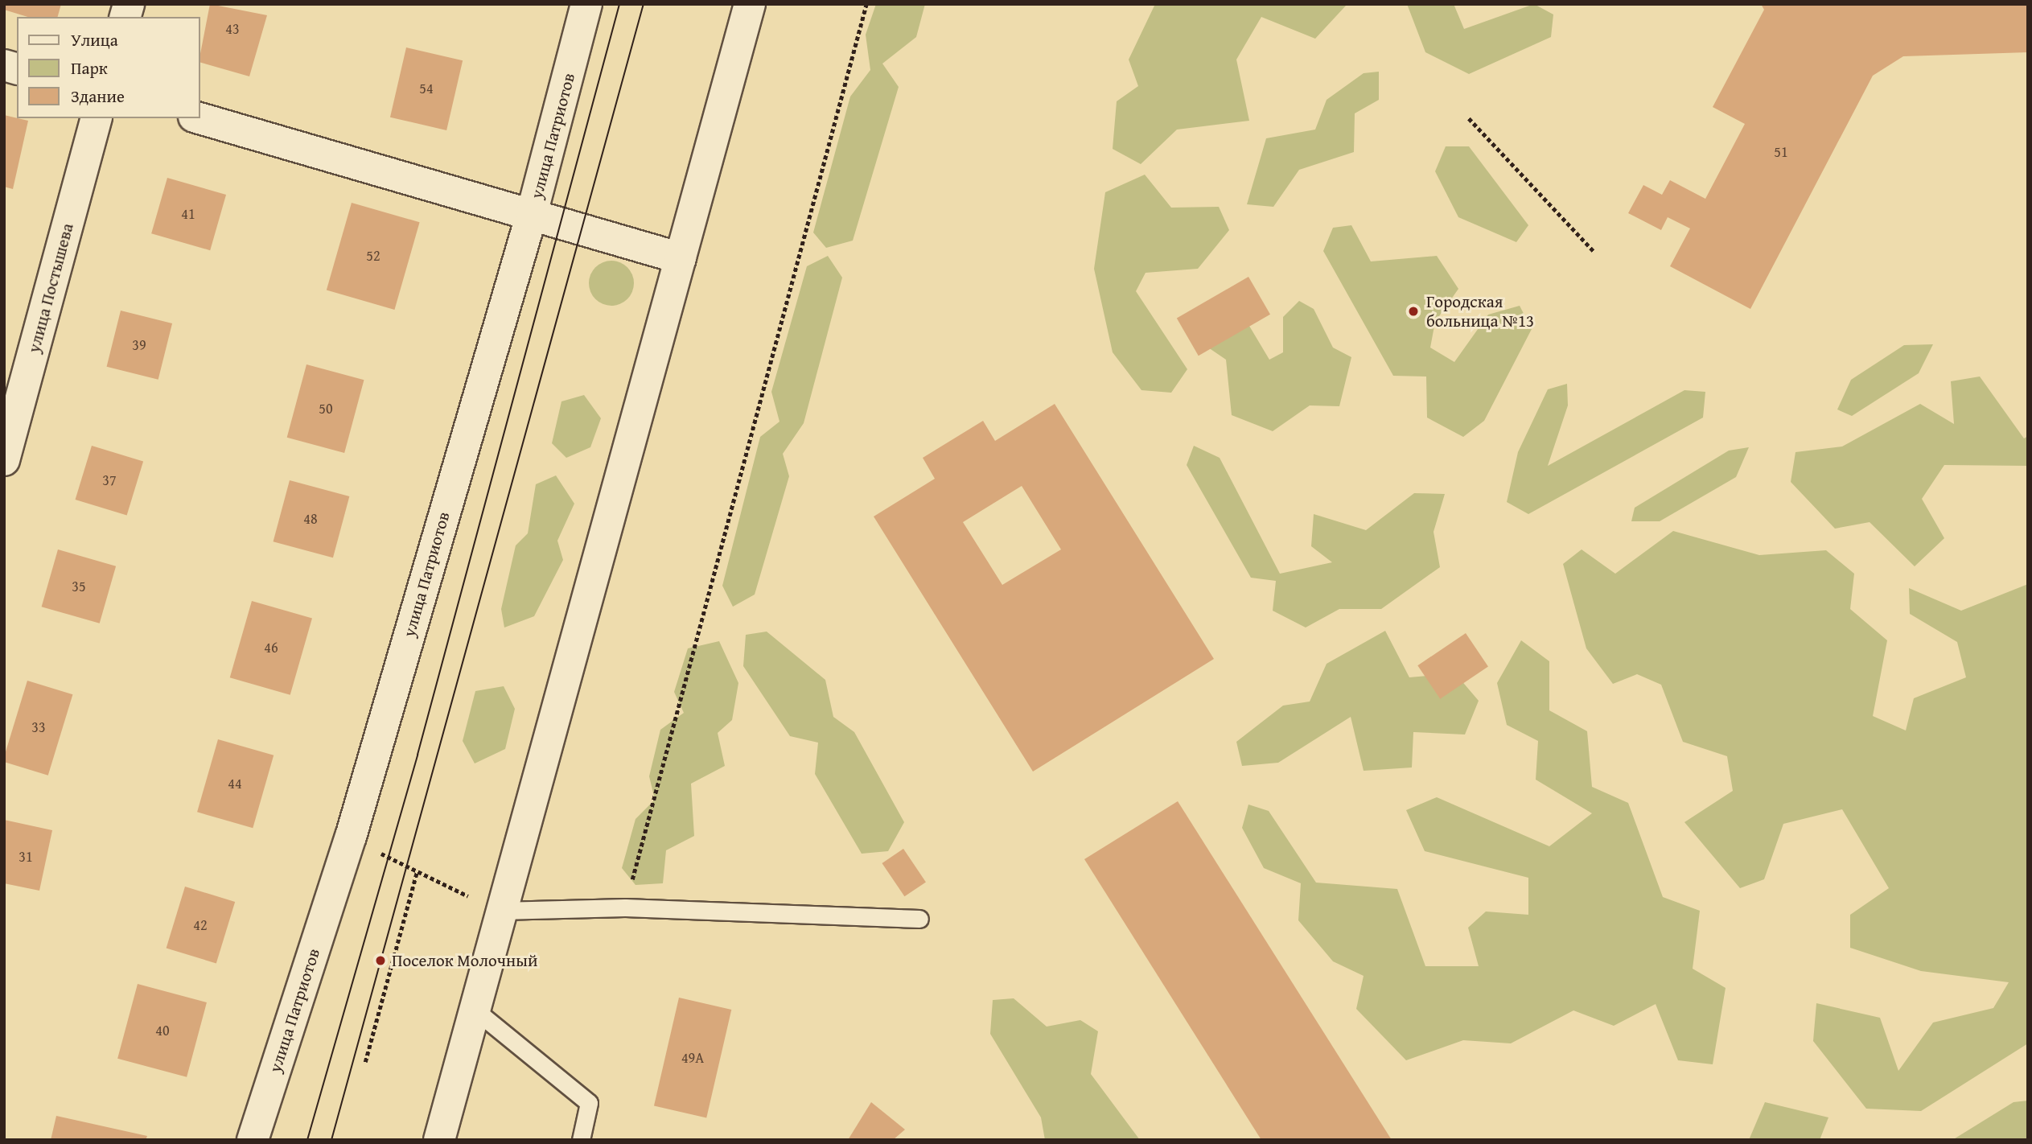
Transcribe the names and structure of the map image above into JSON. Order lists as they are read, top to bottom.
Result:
{
  "streets": {
    "street": ["улица Патриотов", "улица Постышева"]
  },
  "places": ["Городская больница №13", "Поселок Молочный"],
  "house_numbers": [
    "43",
    "54",
    "51",
    "41",
    "52",
    "39",
    "50",
    "37",
    "48",
    "35",
    "46",
    "33",
    "44",
    "31",
    "42",
    "40",
    "49А"
  ],
  "legend": ["Улица", "Парк", "Здание"]
}
